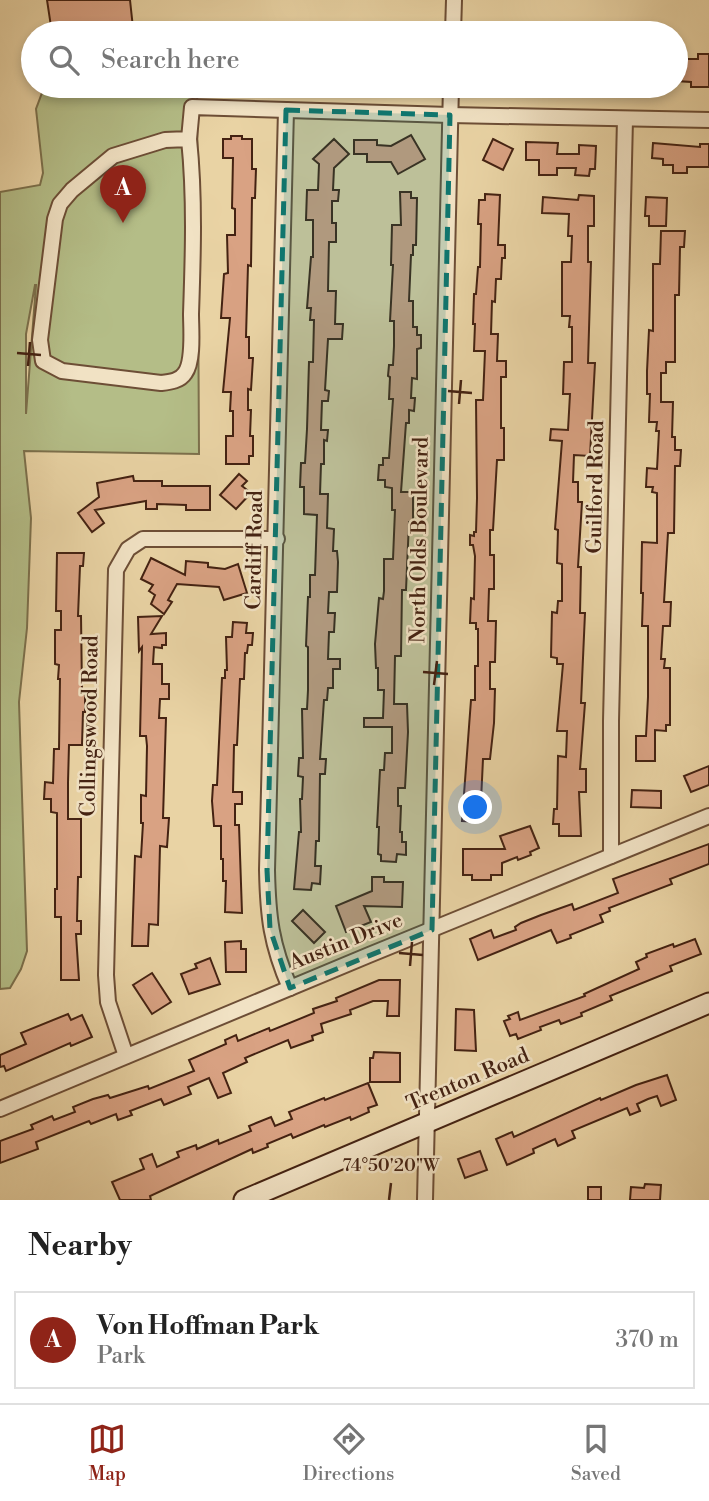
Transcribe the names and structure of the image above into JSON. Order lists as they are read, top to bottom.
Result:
{
  "streets": {
    "main road": ["Trenton Road"],
    "street": [
      "Guilford Road",
      "North Olds Boulevard",
      "Cardiff Road",
      "Collingswood Road",
      "Austin Drive"
    ]
  },
  "crossings": [
    ["Guilford Road", "Austin Drive"],
    ["North Olds Boulevard", "Austin Drive"],
    ["North Olds Boulevard", "Trenton Road"],
    ["Cardiff Road", "Collingswood Road"],
    ["Cardiff Road", "Austin Drive"],
    ["Collingswood Road", "Austin Drive"]
  ],
  "page": {
    "search": "Search here",
    "pins": "A",
    "heading": "Nearby",
    "list": [
      {
        "mark": "A",
        "name": "Von Hoffman Park",
        "note": "Park",
        "value": "370 m"
      }
    ],
    "nav": ["Map", "Directions", "Saved"]
  },
  "coordinates": ["74°50'20\"W"]
}
